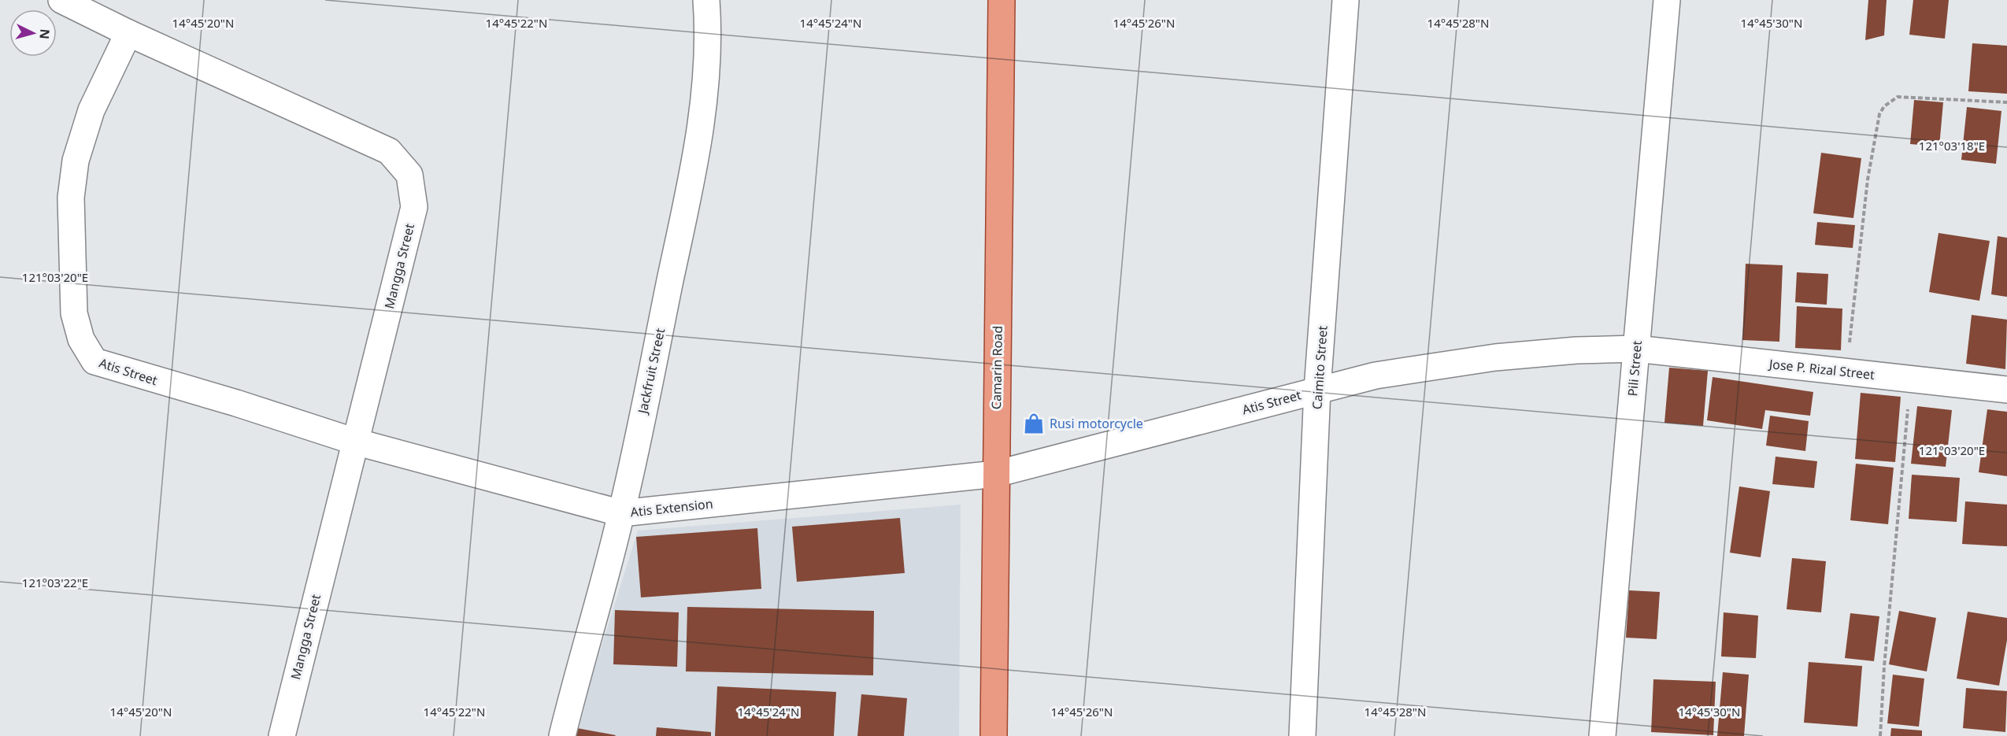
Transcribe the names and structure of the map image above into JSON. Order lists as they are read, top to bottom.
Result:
{
  "streets": {
    "main road": ["Camarin Road"],
    "street": [
      "Mangga Street",
      "Caimito Street",
      "Pili Street",
      "Jose P. Rizal Street",
      "Jackfruit Street",
      "Atis Street",
      "Atis Extension"
    ]
  },
  "crossings": [
    ["Mangga Street", "Atis Street"],
    ["Mangga Street", "Atis Extension"],
    ["Camarin Road", "Atis Street"],
    ["Camarin Road", "Atis Extension"],
    ["Caimito Street", "Atis Street"],
    ["Pili Street", "Jose P. Rizal Street"],
    ["Pili Street", "Atis Street"],
    ["Jose P. Rizal Street", "Atis Street"],
    ["Jackfruit Street", "Atis Extension"],
    ["Atis Street", "Atis Extension"]
  ],
  "places": {
    "shop": ["Rusi motorcycle"]
  },
  "north": "right",
  "coordinates": [
    "14°45'20\"N",
    "14°45'22\"N",
    "14°45'24\"N",
    "14°45'26\"N",
    "14°45'28\"N",
    "14°45'30\"N",
    "121°03'18\"E",
    "121°03'20\"E",
    "121°03'22\"E"
  ]
}
